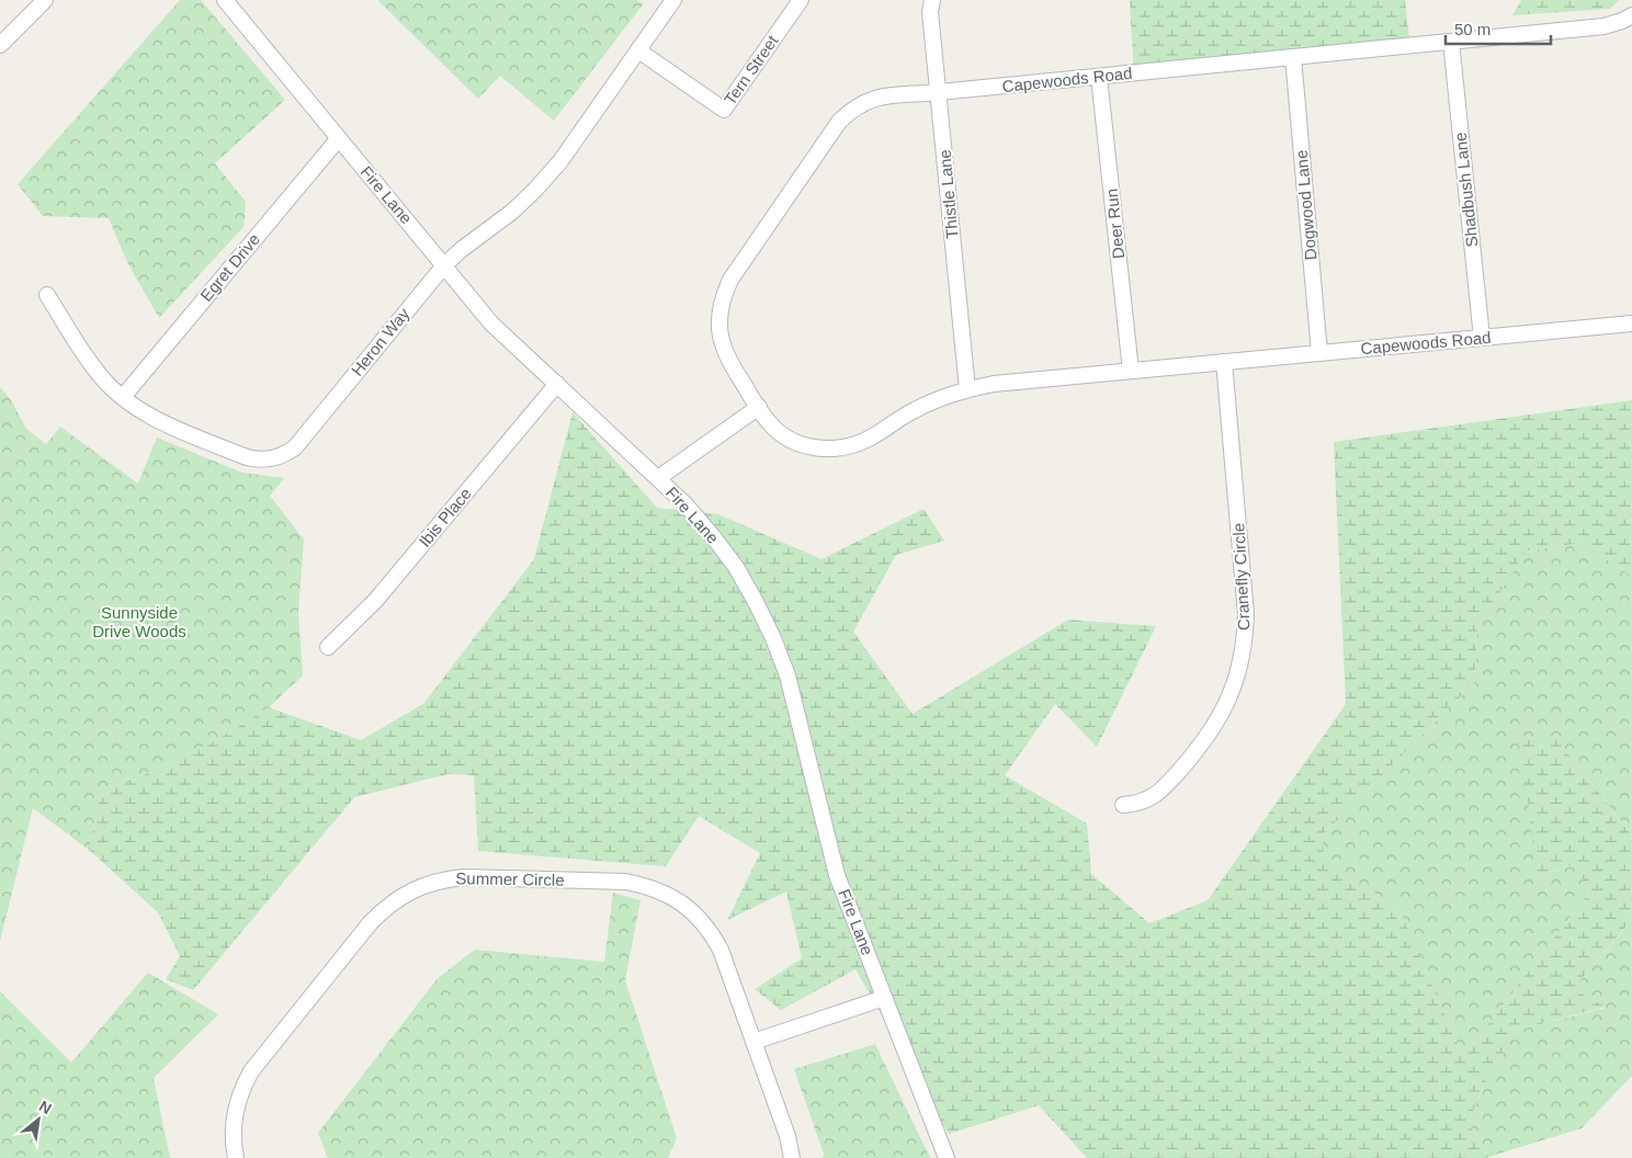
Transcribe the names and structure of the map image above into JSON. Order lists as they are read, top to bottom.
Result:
{
  "streets": {
    "street": [
      "Tern Street",
      "Capewoods Road",
      "Shadbush Lane",
      "Thistle Lane",
      "Fire Lane",
      "Dogwood Lane",
      "Deer Run",
      "Egret Drive",
      "Heron Way",
      "Ibis Place",
      "Cranefly Circle",
      "Summer Circle"
    ]
  },
  "crossings": [
    ["Tern Street", "Heron Way"],
    ["Capewoods Road", "Shadbush Lane"],
    ["Capewoods Road", "Thistle Lane"],
    ["Capewoods Road", "Dogwood Lane"],
    ["Capewoods Road", "Deer Run"],
    ["Capewoods Road", "Cranefly Circle"],
    ["Fire Lane", "Egret Drive"],
    ["Fire Lane", "Heron Way"],
    ["Fire Lane", "Ibis Place"],
    ["Egret Drive", "Heron Way"]
  ],
  "parks": ["Sunnyside Drive Woods"],
  "scale_bar": "50 m",
  "north": "top right"
}
